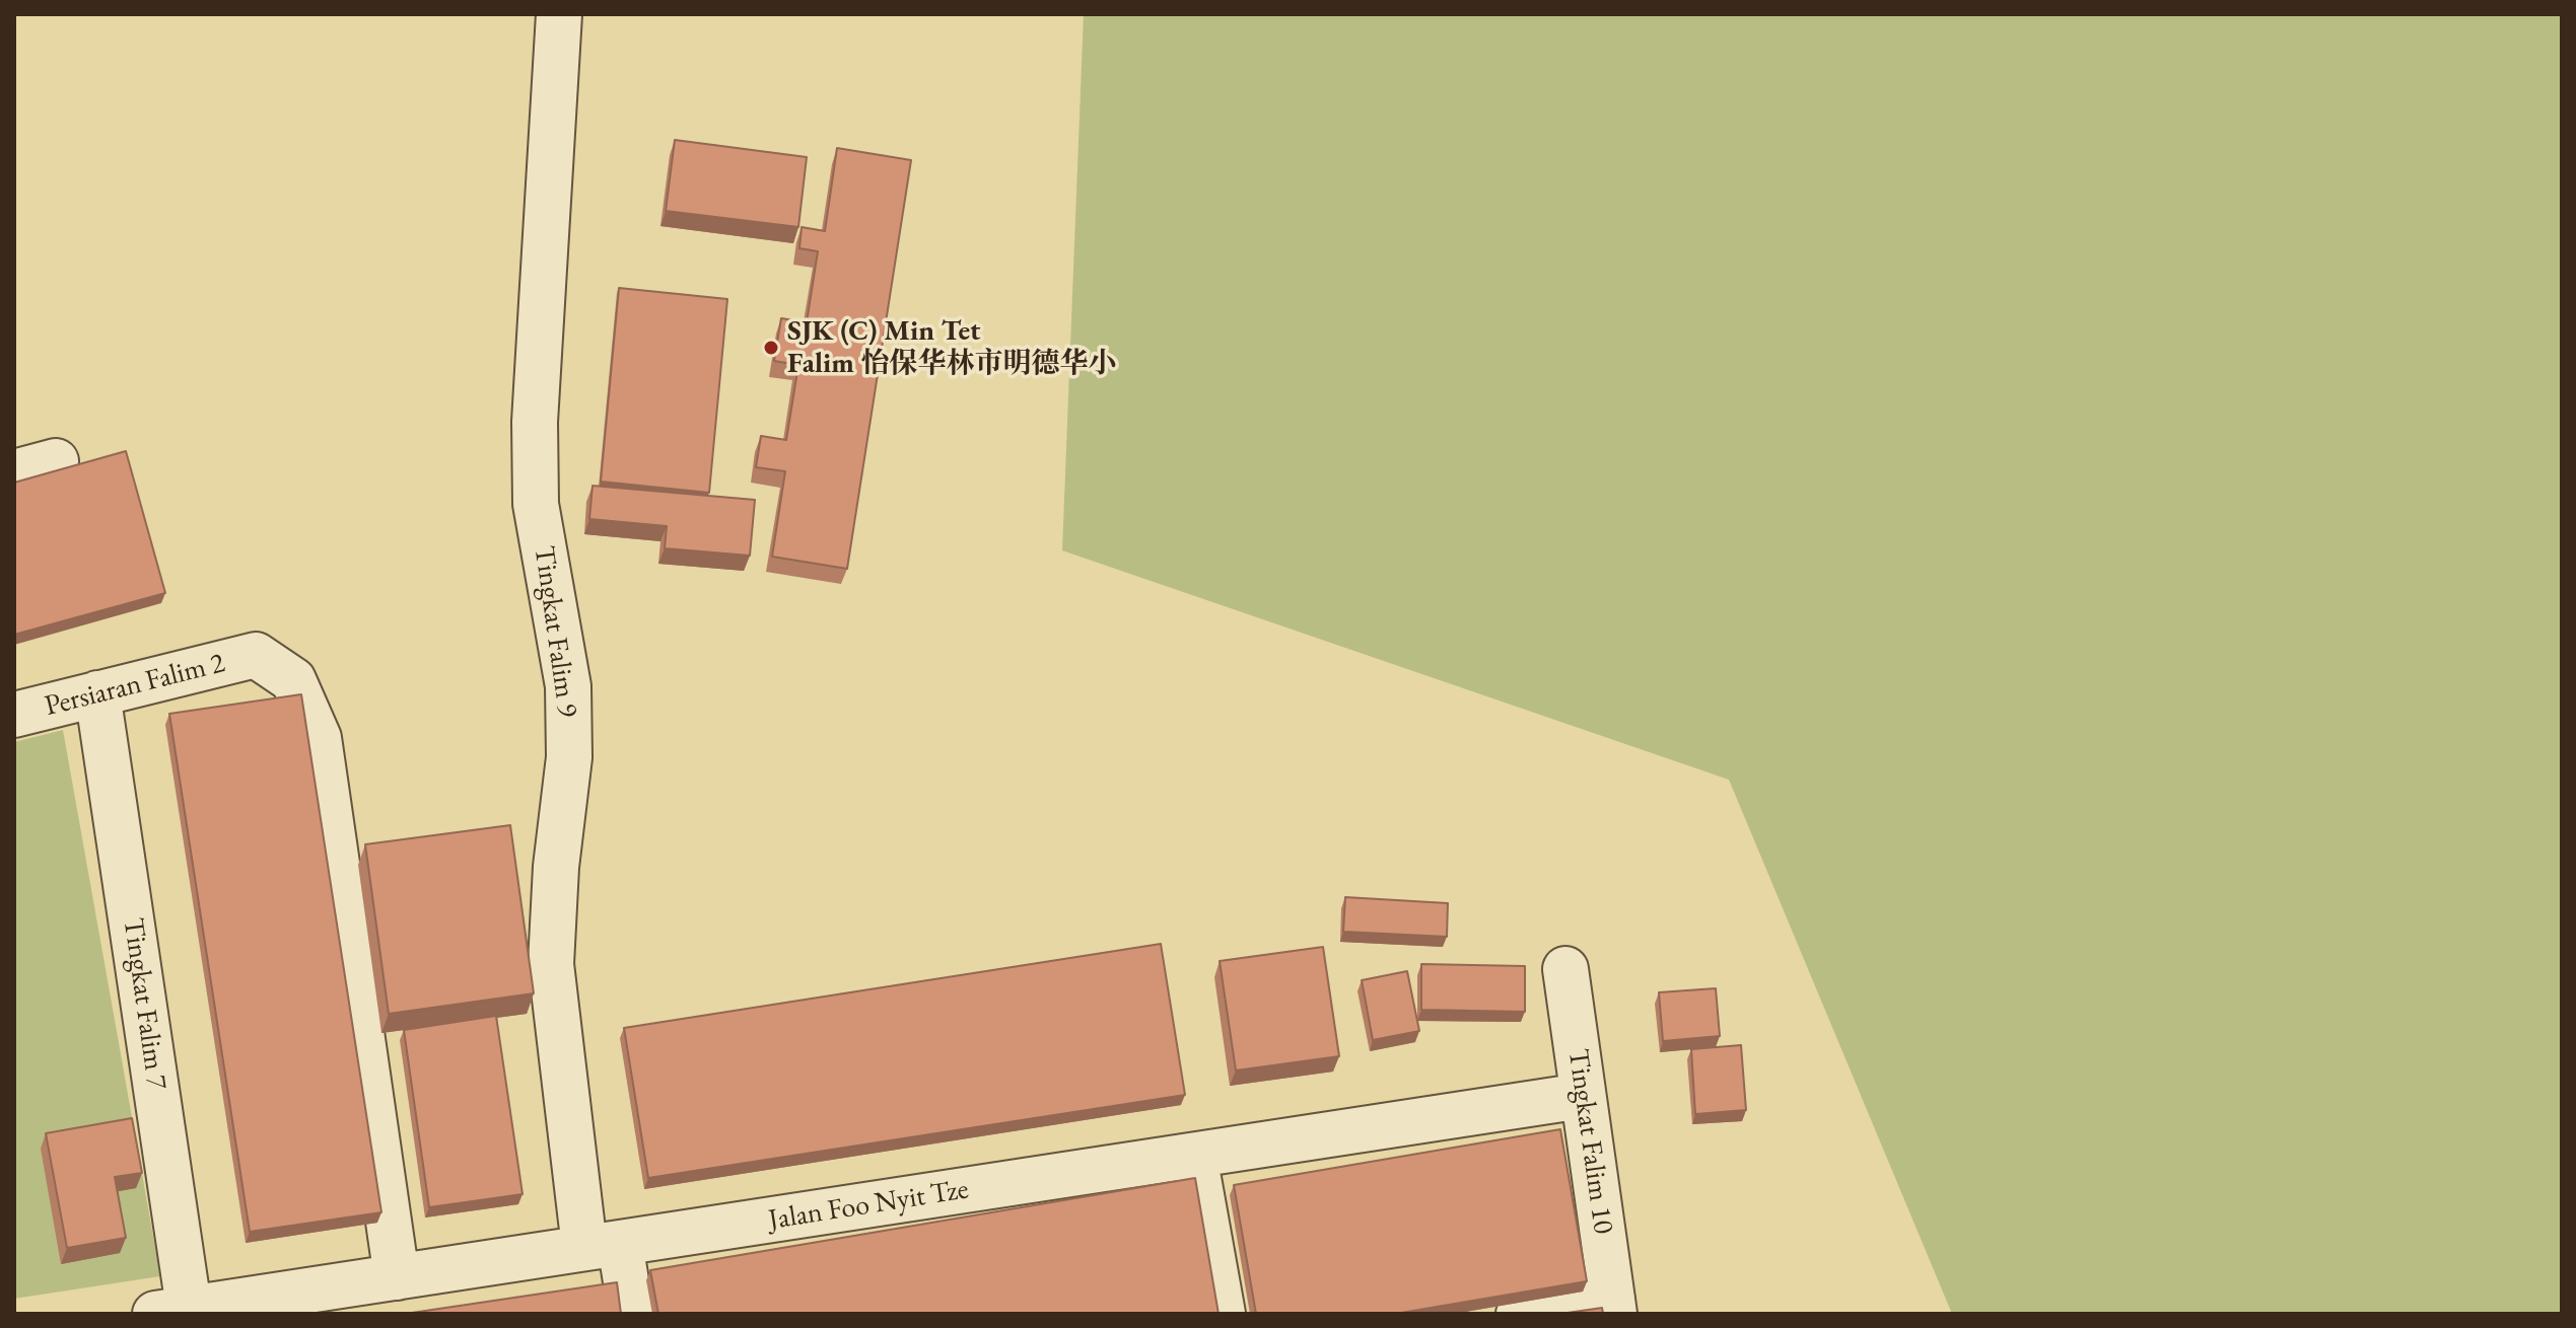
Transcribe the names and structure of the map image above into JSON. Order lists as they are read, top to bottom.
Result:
{
  "streets": {
    "street": [
      "Tingkat Falim 9",
      "Persiaran Falim 2",
      "Tingkat Falim 7",
      "Tingkat Falim 10",
      "Jalan Foo Nyit Tze"
    ]
  },
  "crossings": [
    ["Tingkat Falim 9", "Jalan Foo Nyit Tze"],
    ["Persiaran Falim 2", "Tingkat Falim 7"],
    ["Persiaran Falim 2", "Jalan Foo Nyit Tze"],
    ["Tingkat Falim 7", "Jalan Foo Nyit Tze"],
    ["Tingkat Falim 10", "Jalan Foo Nyit Tze"]
  ],
  "places": ["SJK (C) Min Tet Falim 怡保华林市明德华小"]
}
